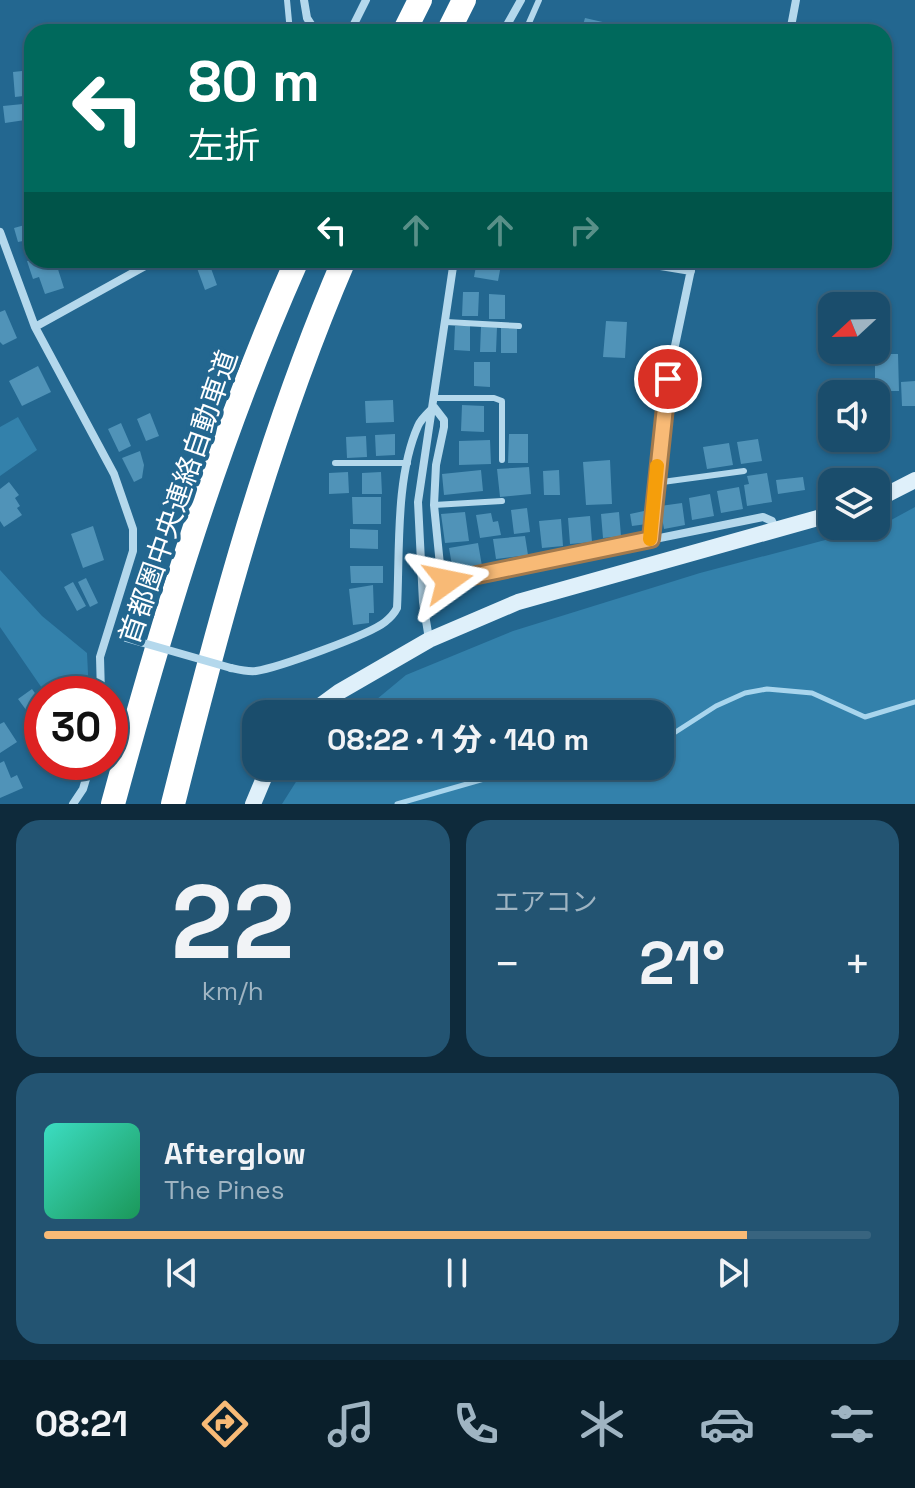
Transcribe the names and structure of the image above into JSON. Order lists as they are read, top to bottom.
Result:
{
  "streets": {
    "highway": ["首都圏中央連絡自動車道"]
  },
  "north": "left",
  "page": {
    "turn": ["80 m", "左折"],
    "limit": "30",
    "trip": "08:22 · 1 分 · 140 m",
    "tile": [
      ["22", "km/h"],
      "エアコン"
    ],
    "heat": ["−", "21°", "+"],
    "song": ["Afterglow", "The Pines"],
    "tabs": "08:21"
  }
}
